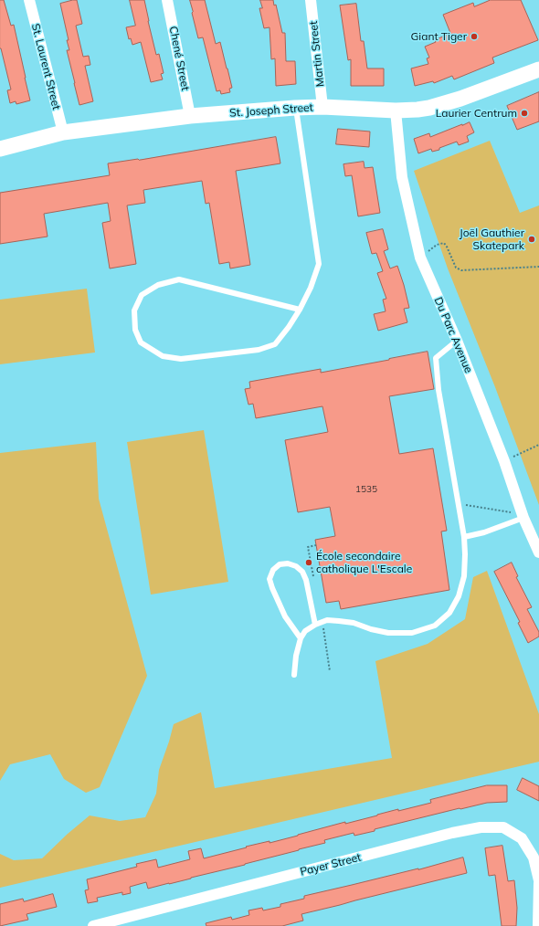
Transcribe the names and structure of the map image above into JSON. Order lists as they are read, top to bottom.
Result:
{
  "streets": {
    "street": [
      "Martin Street",
      "Chené Street",
      "St. Laurent Street",
      "St. Joseph Street",
      "Du Parc Avenue",
      "Payer Street"
    ]
  },
  "crossings": [
    ["Martin Street", "St. Joseph Street"],
    ["Chené Street", "St. Joseph Street"],
    ["St. Laurent Street", "St. Joseph Street"],
    ["St. Joseph Street", "Du Parc Avenue"]
  ],
  "places": [
    "Giant Tiger",
    "Laurier Centrum",
    "Joël Gauthier Skatepark",
    "École secondaire catholique L'Escale"
  ],
  "house_numbers": ["1535"]
}
